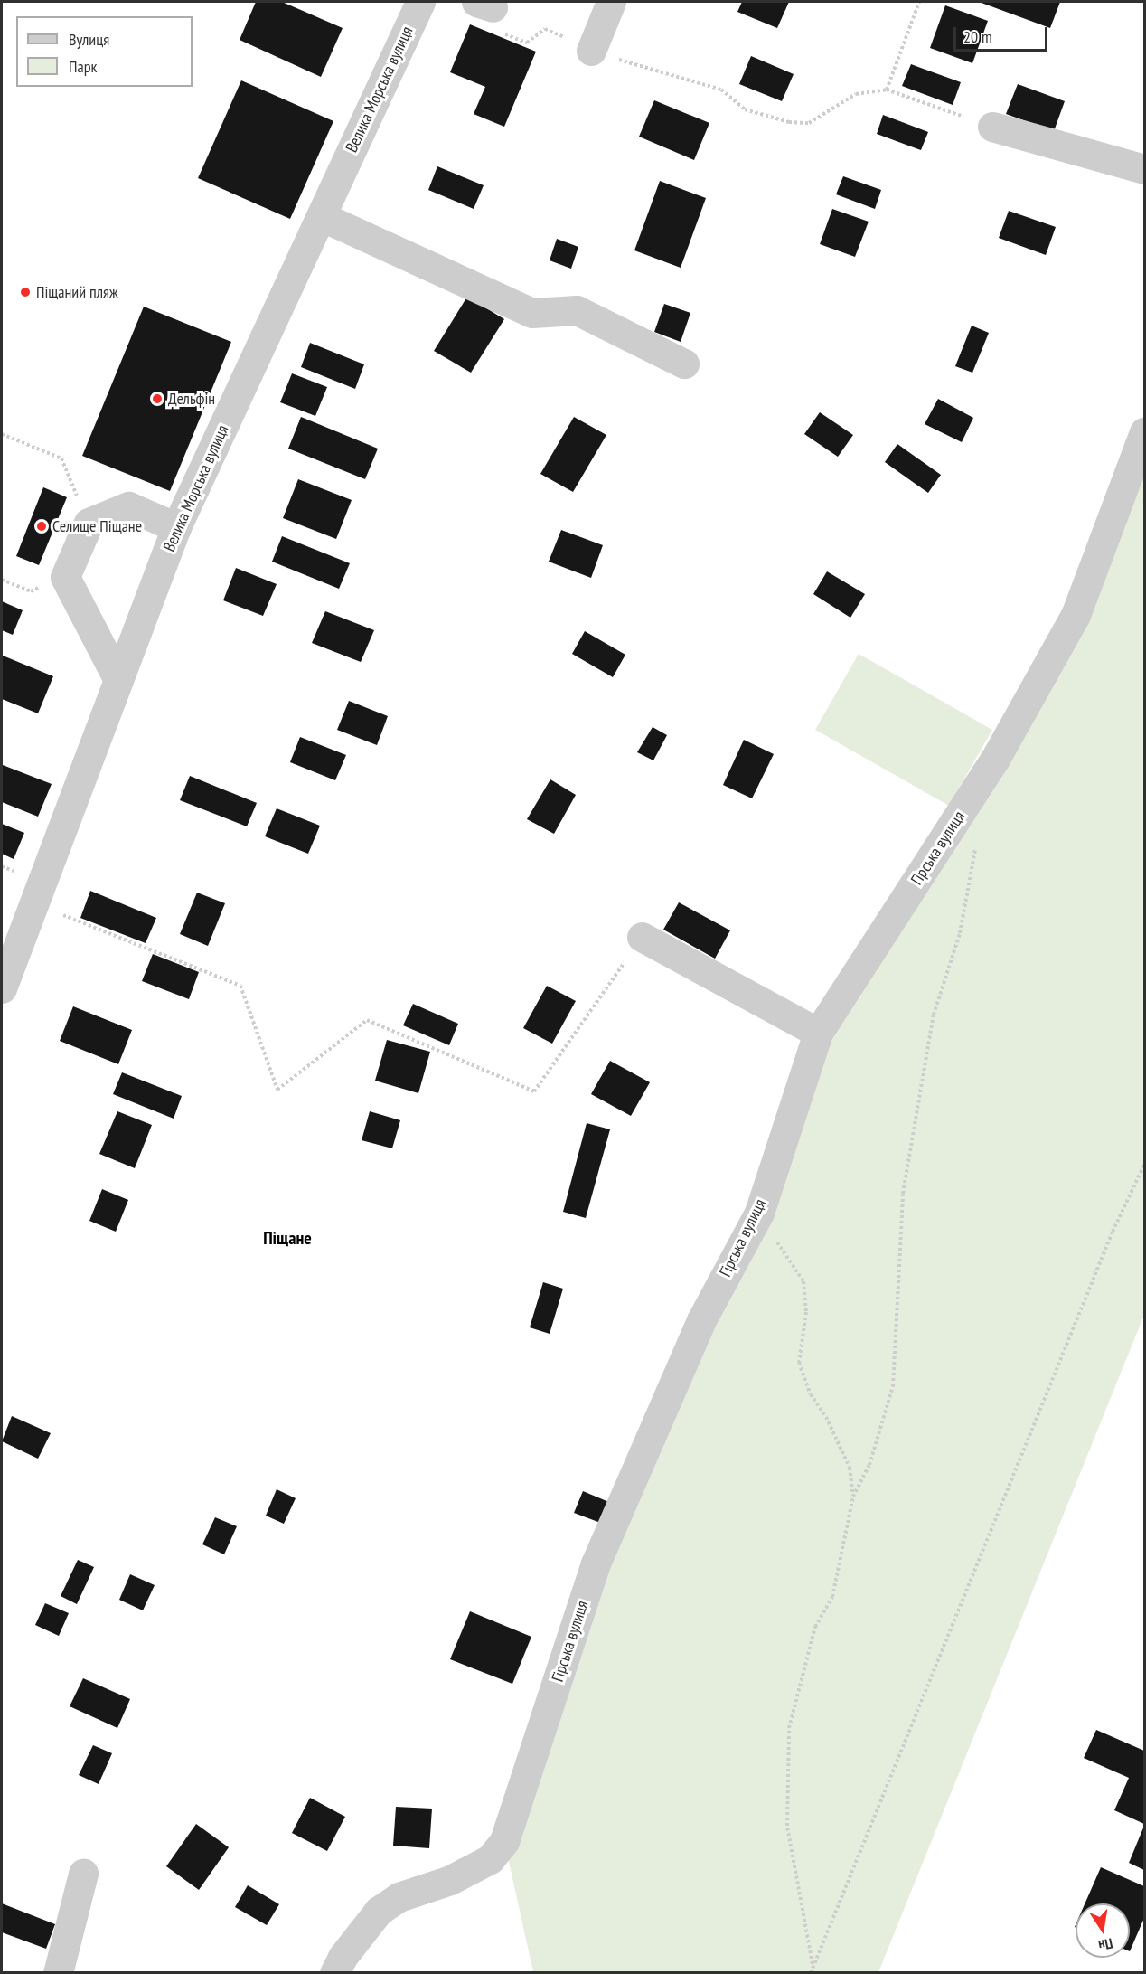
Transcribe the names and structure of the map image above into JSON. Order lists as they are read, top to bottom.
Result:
{
  "streets": {
    "street": ["Велика Морська вулиця", "Гірська вулиця"]
  },
  "districts": ["Піщане"],
  "places": ["Піщаний пляж", "Дельфін", "Селище Піщане"],
  "legend": ["Вулиця", "Парк"],
  "scale_bar": "20 m",
  "north": "bottom"
}
